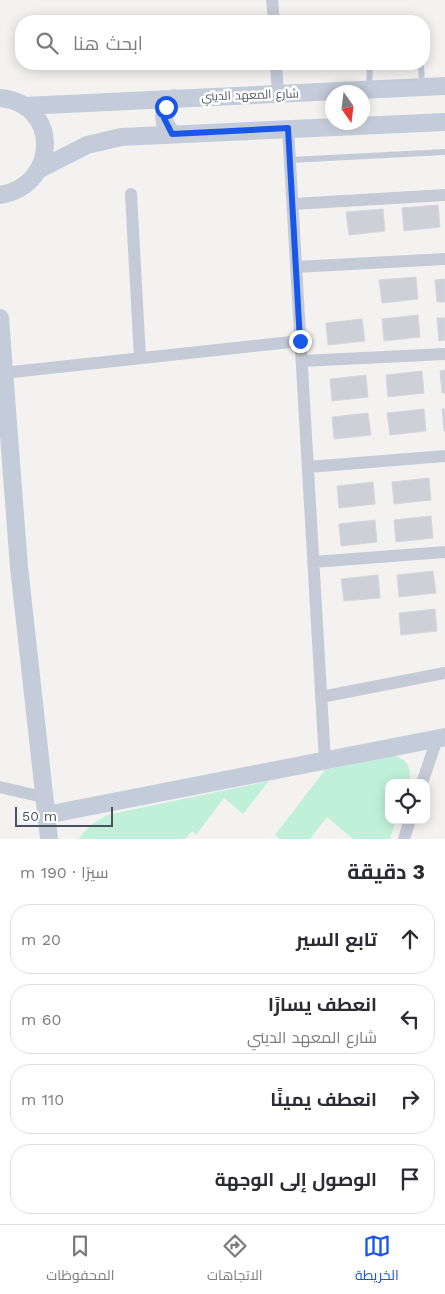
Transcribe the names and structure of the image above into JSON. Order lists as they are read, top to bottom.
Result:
{
  "streets": {
    "street": ["شارع المعهد الديني"]
  },
  "scale_bar": "50 m",
  "north": "bottom",
  "page": {
    "search": "ابحث هنا",
    "scale": "50 m",
    "heading": ["3 دقيقة", "سيرًا · 190 m"],
    "list": [
      ["تابع السير", "20 m"],
      ["انعطف يسارًا", "شارع المعهد الديني", "60 m"],
      ["انعطف يمينًا", "110 m"],
      "الوصول إلى الوجهة"
    ],
    "nav": ["الخريطة", "الاتجاهات", "المحفوظات"]
  }
}
